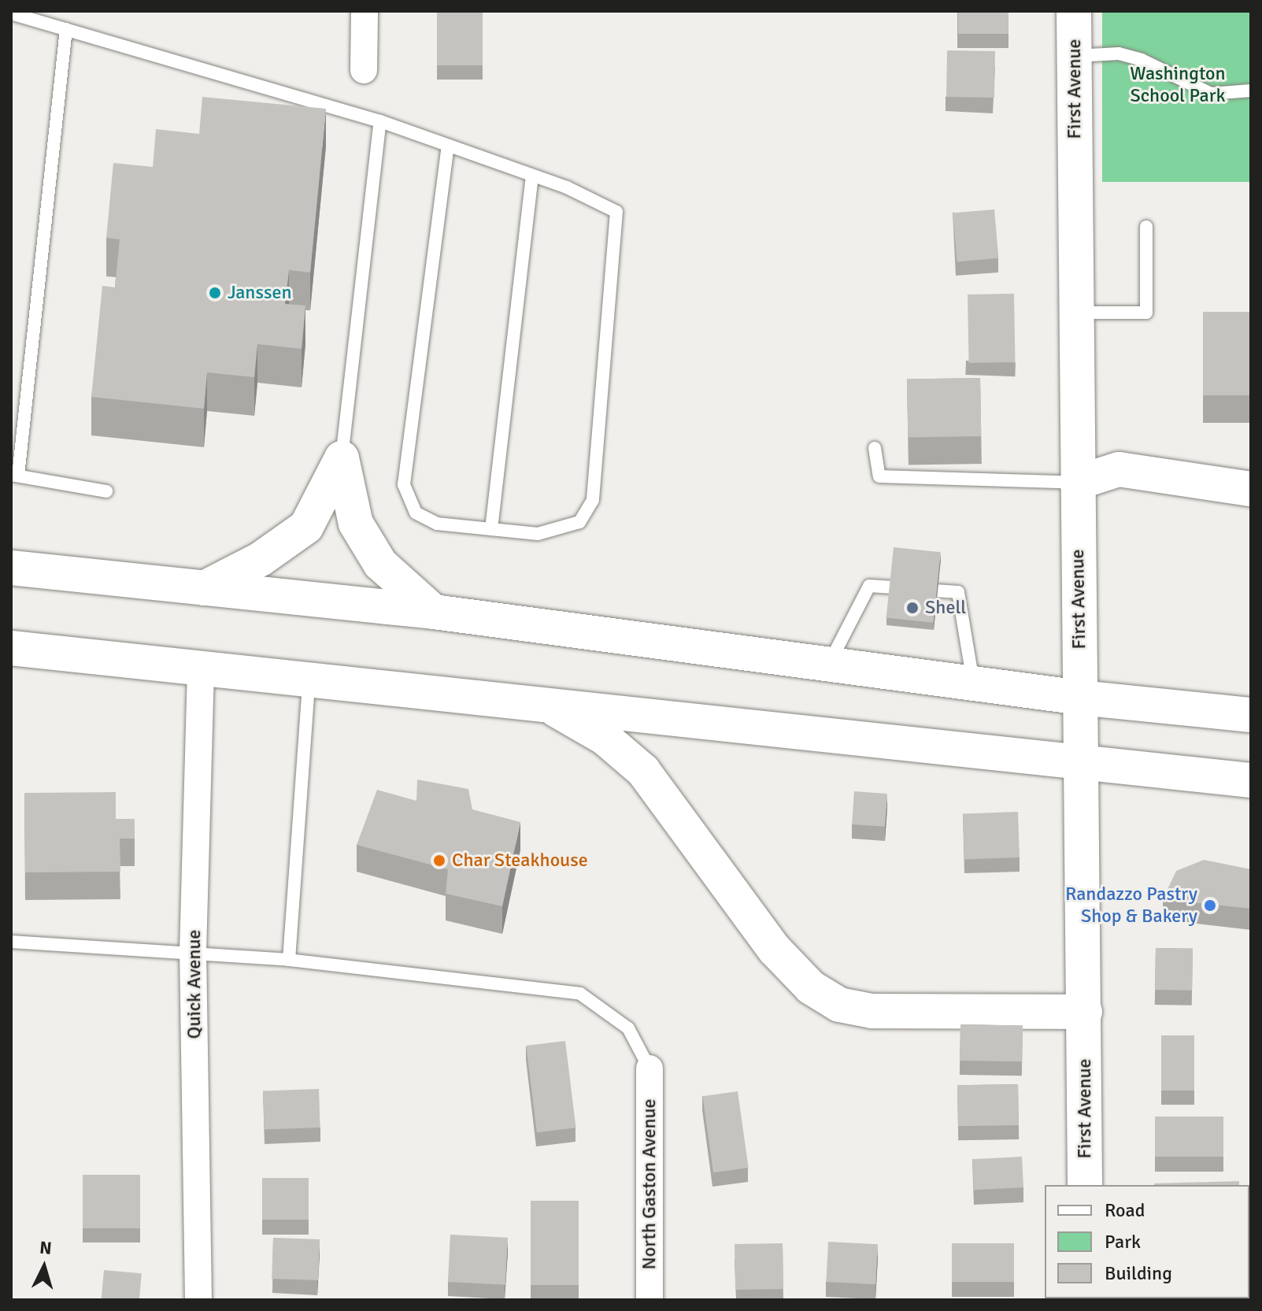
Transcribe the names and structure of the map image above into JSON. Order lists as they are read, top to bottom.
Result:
{
  "streets": {
    "main road": ["First Avenue"],
    "street": ["Quick Avenue", "North Gaston Avenue"]
  },
  "parks": ["Washington School Park"],
  "places": [
    "Janssen",
    "Shell",
    "Char Steakhouse",
    "Randazzo Pastry Shop & Bakery"
  ],
  "legend": ["Road", "Park", "Building"],
  "north": "top"
}
